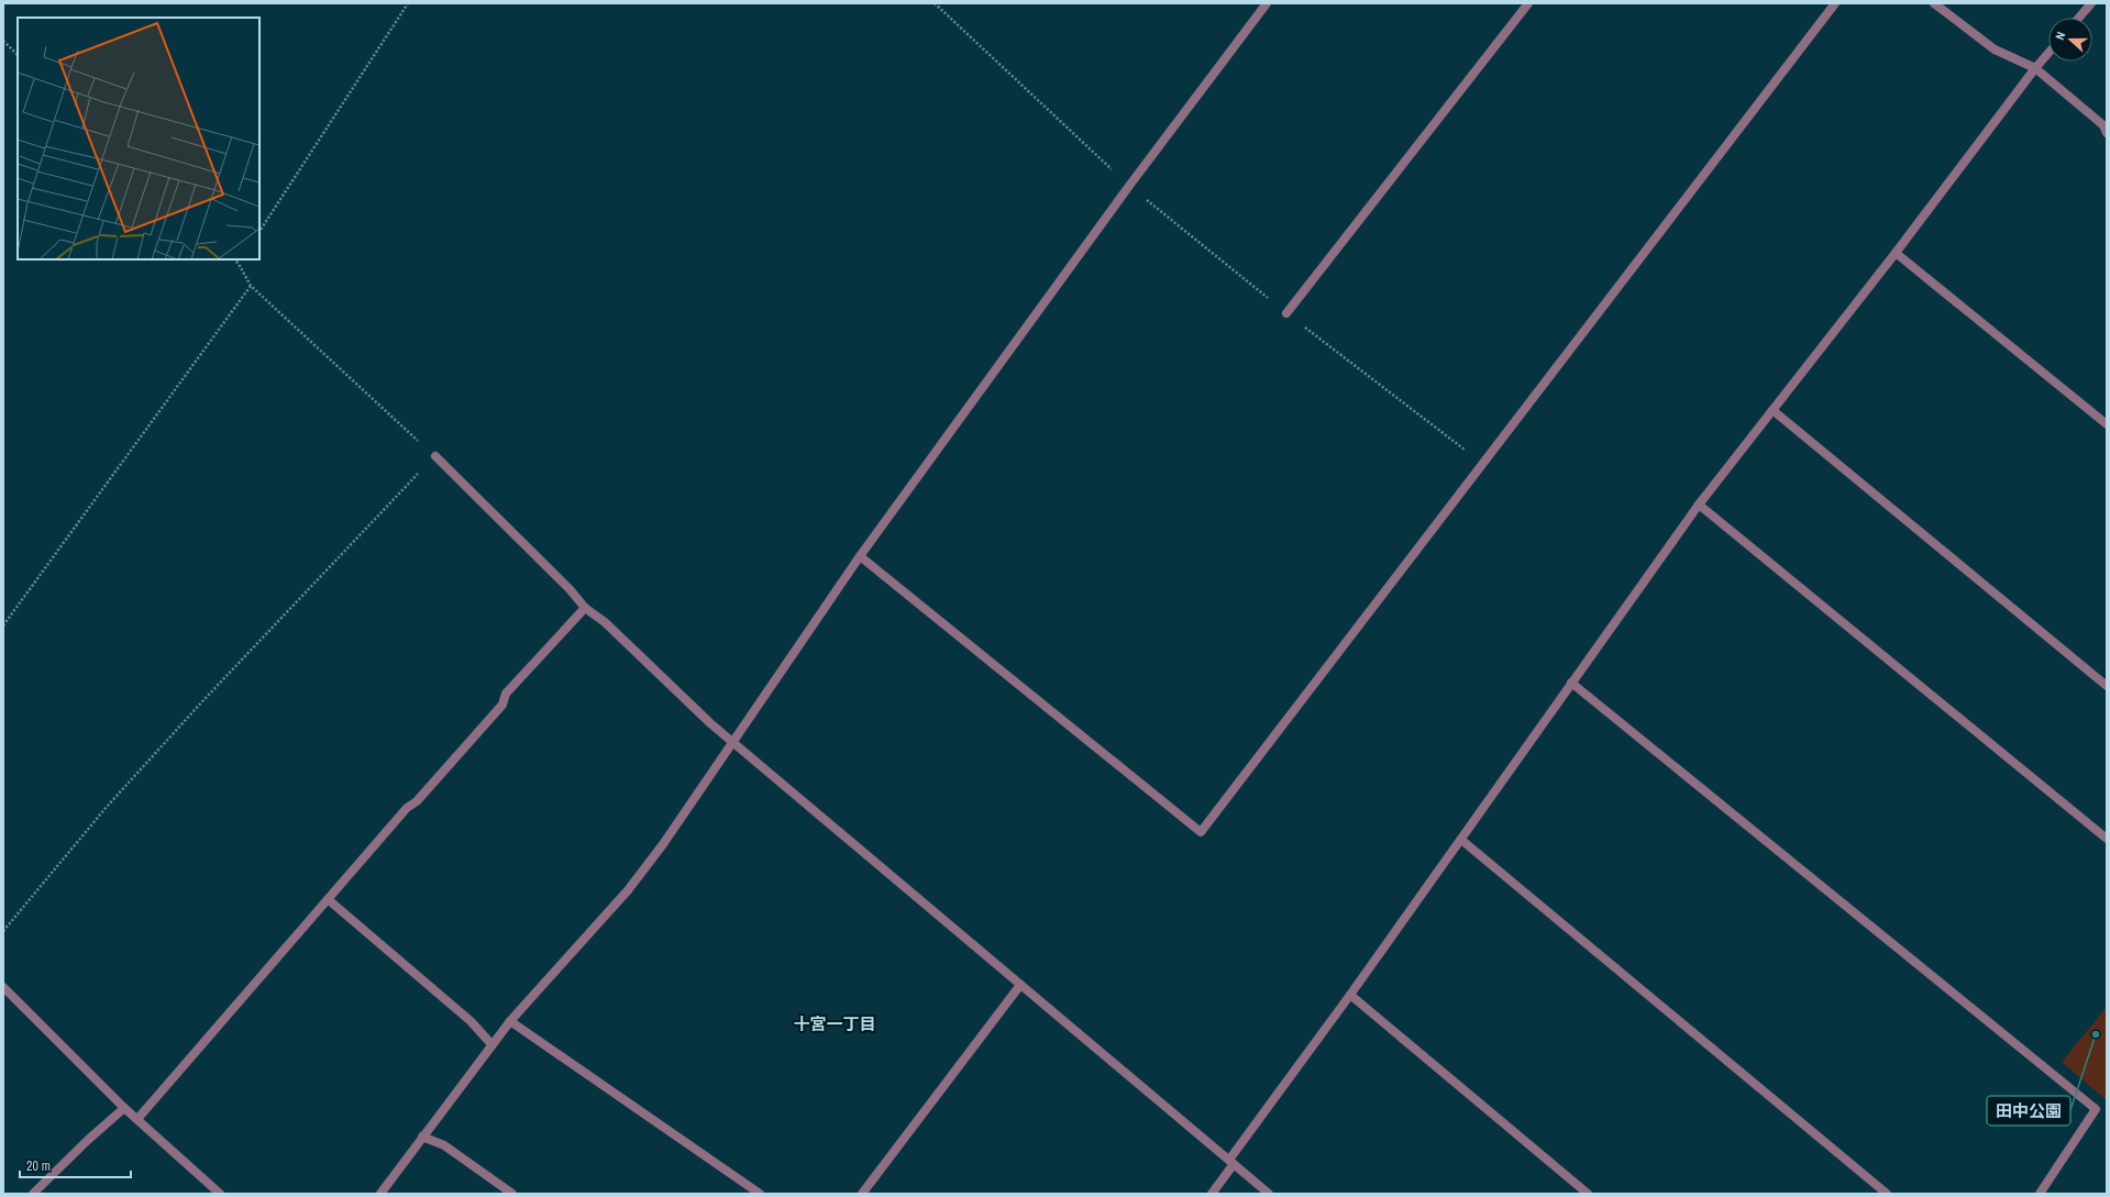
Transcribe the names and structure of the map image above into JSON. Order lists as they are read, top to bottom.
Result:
{
  "districts": ["十宮一丁目"],
  "places": ["田中公園"],
  "scale_bar": "20 m",
  "north": "left"
}
